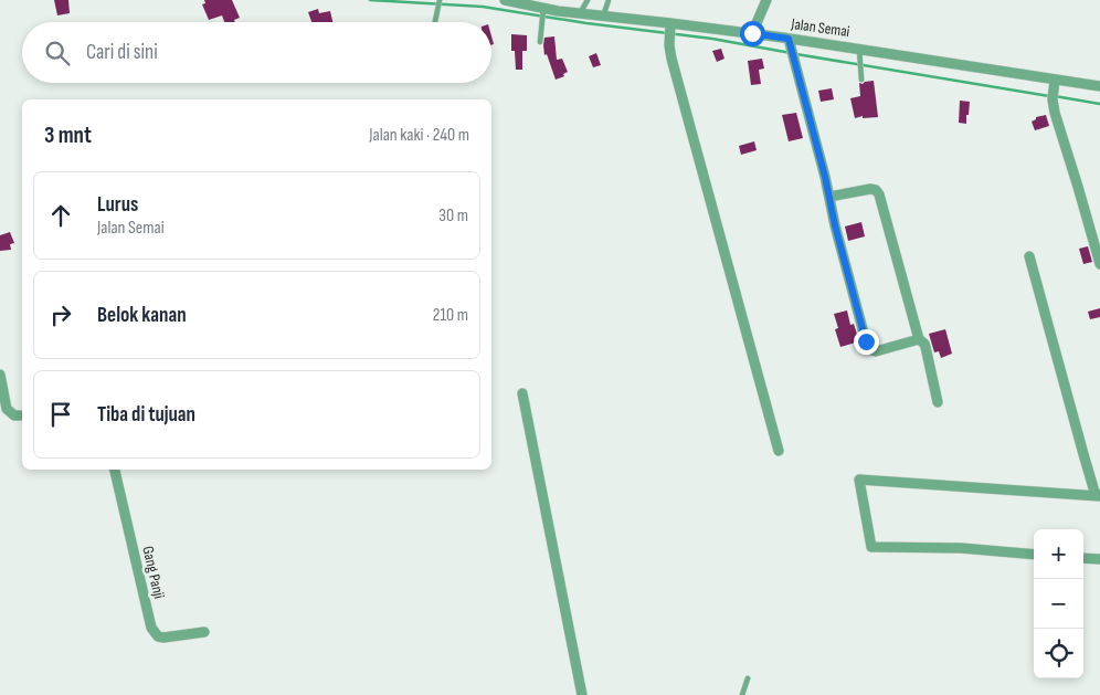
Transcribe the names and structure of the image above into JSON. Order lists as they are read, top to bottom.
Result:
{
  "streets": {
    "street": ["Jalan Semai", "Gang Panji"]
  },
  "page": {
    "search": "Cari di sini",
    "heading": ["3 mnt", "Jalan kaki · 240 m"],
    "list": [
      ["Lurus", "Jalan Semai", "30 m"],
      ["Belok kanan", "210 m"],
      "Tiba di tujuan"
    ],
    "map_buttons": ["+", "−"]
  }
}
